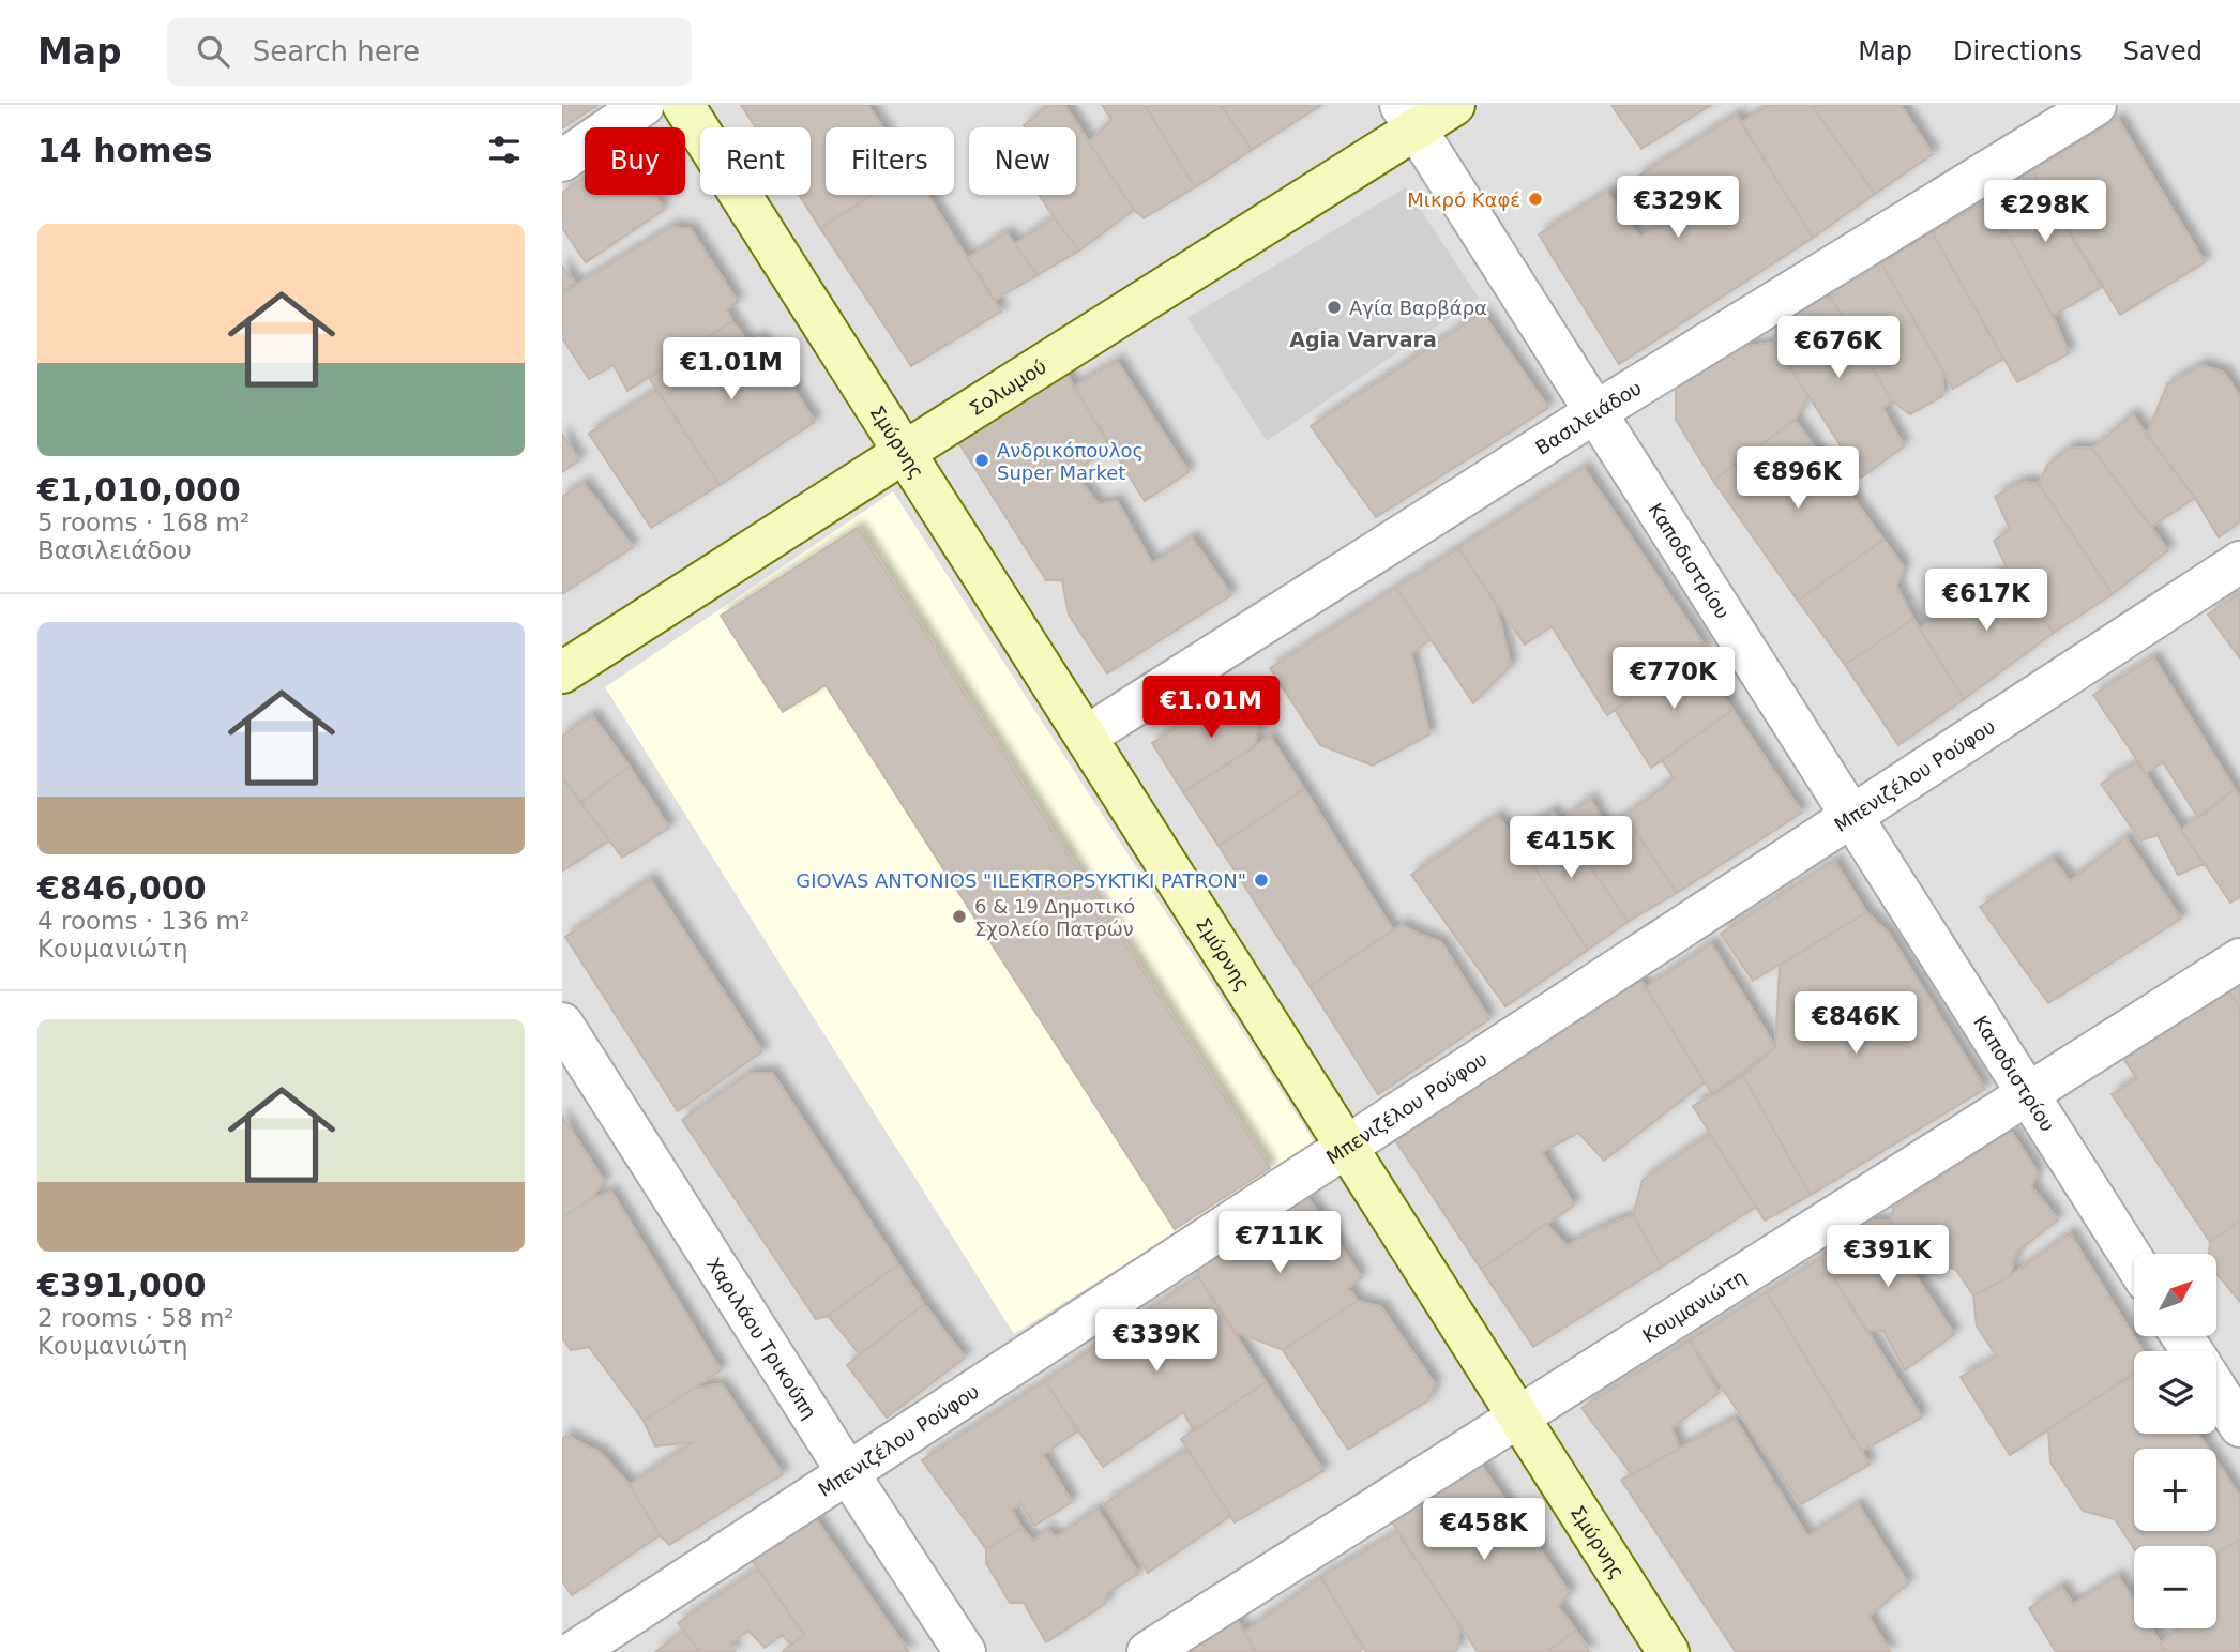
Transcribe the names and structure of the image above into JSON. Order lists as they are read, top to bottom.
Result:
{
  "streets": {
    "main road": ["Σολωμού", "Σμύρνης"],
    "street": [
      "Βασιλειάδου",
      "Καποδιστρίου",
      "Μπενιζέλου Ρούφου",
      "Κουμανιώτη",
      "Χαριλάου Τρικούπη"
    ]
  },
  "crossings": [
    ["Σολωμού", "Σμύρνης"],
    ["Σολωμού", "Καποδιστρίου"],
    ["Βασιλειάδου", "Σμύρνης"],
    ["Βασιλειάδου", "Καποδιστρίου"],
    ["Σμύρνης", "Μπενιζέλου Ρούφου"],
    ["Σμύρνης", "Κουμανιώτη"],
    ["Καποδιστρίου", "Μπενιζέλου Ρούφου"],
    ["Καποδιστρίου", "Κουμανιώτη"],
    ["Μπενιζέλου Ρούφου", "Χαριλάου Τρικούπη"]
  ],
  "districts": ["Agia Varvara"],
  "places": [
    "Μικρό Καφέ",
    "Αγία Βαρβάρα",
    "Ανδρικόπουλος Super Market",
    "GIOVAS ANTONIOS \"ILEKTROPSYKTIKI PATRON\"",
    "6 & 19 Δημοτικό Σχολείο Πατρών"
  ],
  "north": "top right",
  "page": {
    "header": "Map",
    "search": "Search here",
    "nav": ["Map", "Directions", "Saved"],
    "heading": "14 homes",
    "chip": [
      "Buy",
      "Rent",
      "Filters",
      "New"
    ],
    "price": [
      "€329K",
      "€298K",
      "€676K",
      "€1.01M",
      "€896K",
      "€617K",
      "€770K",
      "€1.01M",
      "€415K",
      "€846K",
      "€711K",
      "€391K",
      "€339K",
      "€458K"
    ],
    "list": [
      {
        "name": "€1,010,000",
        "note": "5 rooms · 168 m² · Βασιλειάδου"
      },
      {
        "name": "€846,000",
        "note": "4 rooms · 136 m² · Κουμανιώτη"
      },
      {
        "name": "€391,000",
        "note": "2 rooms · 58 m² · Κουμανιώτη"
      }
    ],
    "map_buttons": ["+", "−"]
  }
}
